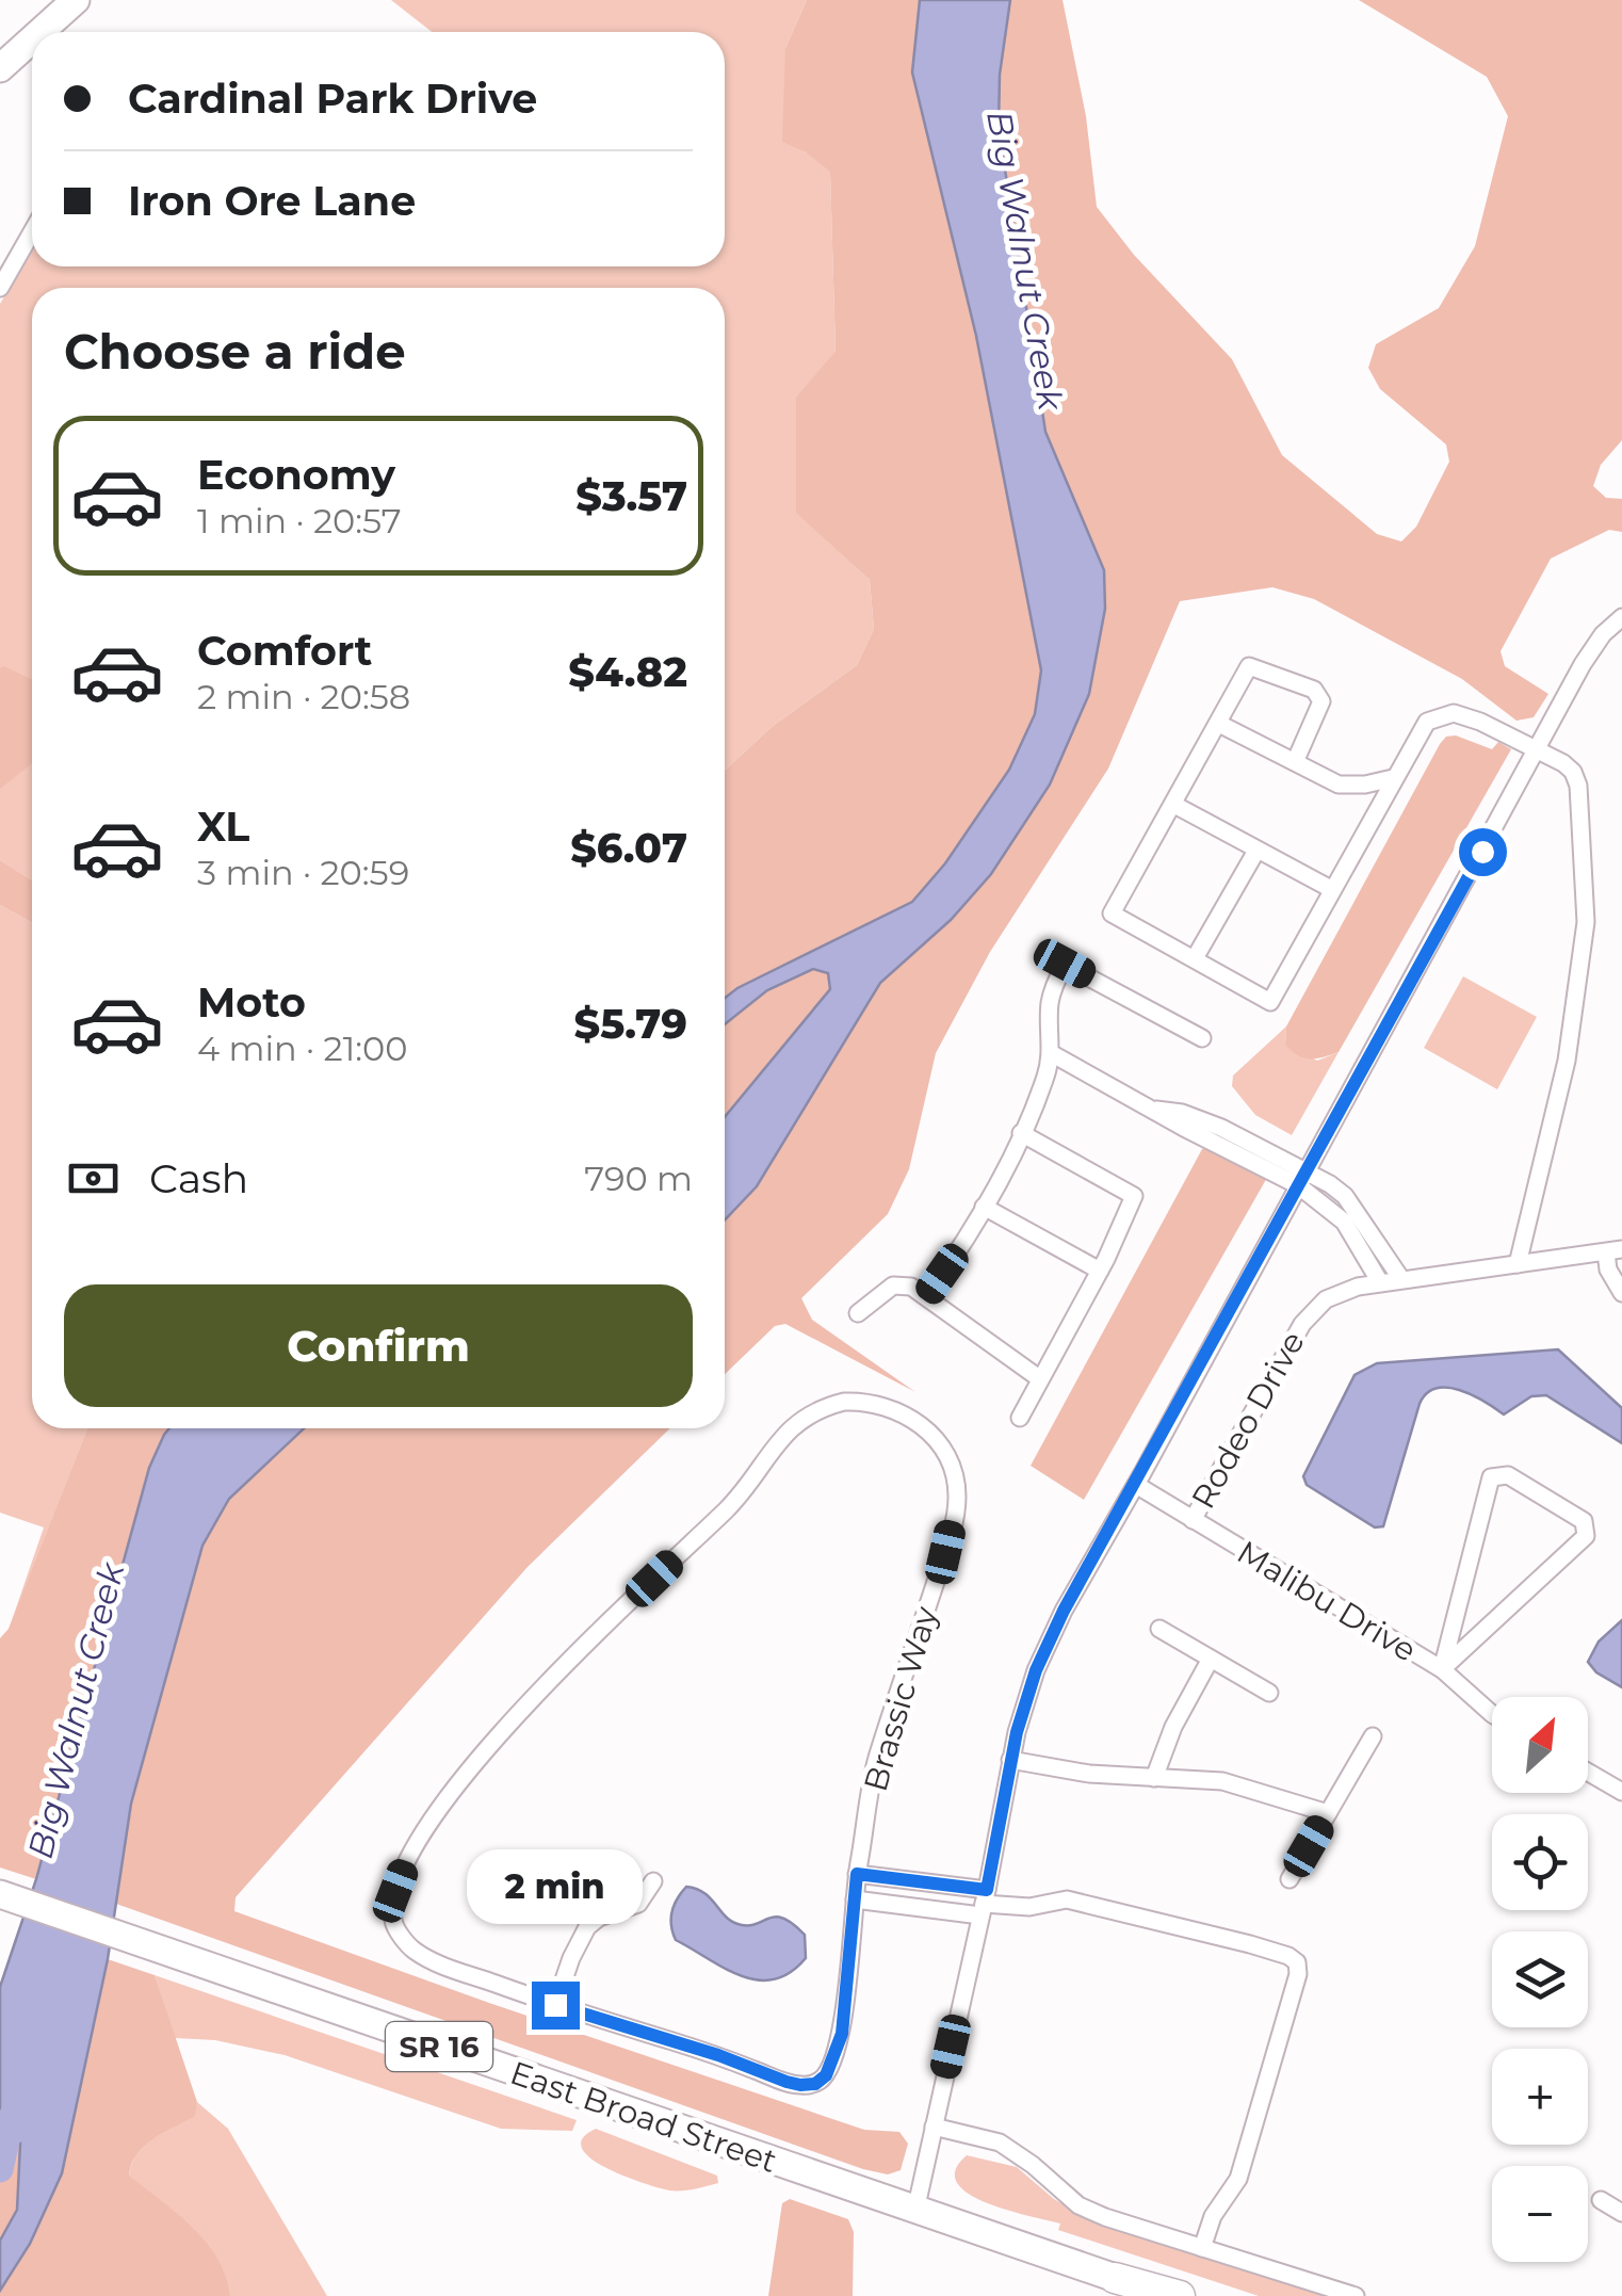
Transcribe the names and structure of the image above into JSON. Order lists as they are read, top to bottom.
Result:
{
  "streets": {
    "main road": ["SR 16", "East Broad Street"],
    "street": ["Rodeo Drive", "Malibu Drive", "Brassic Way"]
  },
  "crossings": [
    ["Rodeo Drive", "Malibu Drive"]
  ],
  "water": ["Big Walnut Creek"],
  "north": "top right",
  "page": {
    "banner": ["Cardinal Park Drive", "Iron Ore Lane"],
    "heading": "Choose a ride",
    "list": [
      {
        "name": "Economy",
        "note": "1 min · 20:57",
        "value": "$3.57"
      },
      {
        "name": "Comfort",
        "note": "2 min · 20:58",
        "value": "$4.82"
      },
      {
        "name": "XL",
        "note": "3 min · 20:59",
        "value": "$6.07"
      },
      {
        "name": "Moto",
        "note": "4 min · 21:00",
        "value": "$5.79"
      }
    ],
    "pay": ["Cash", "790 m"],
    "buttons": "Confirm",
    "map_buttons": ["+", "−"],
    "bubble": "2 min"
  }
}
